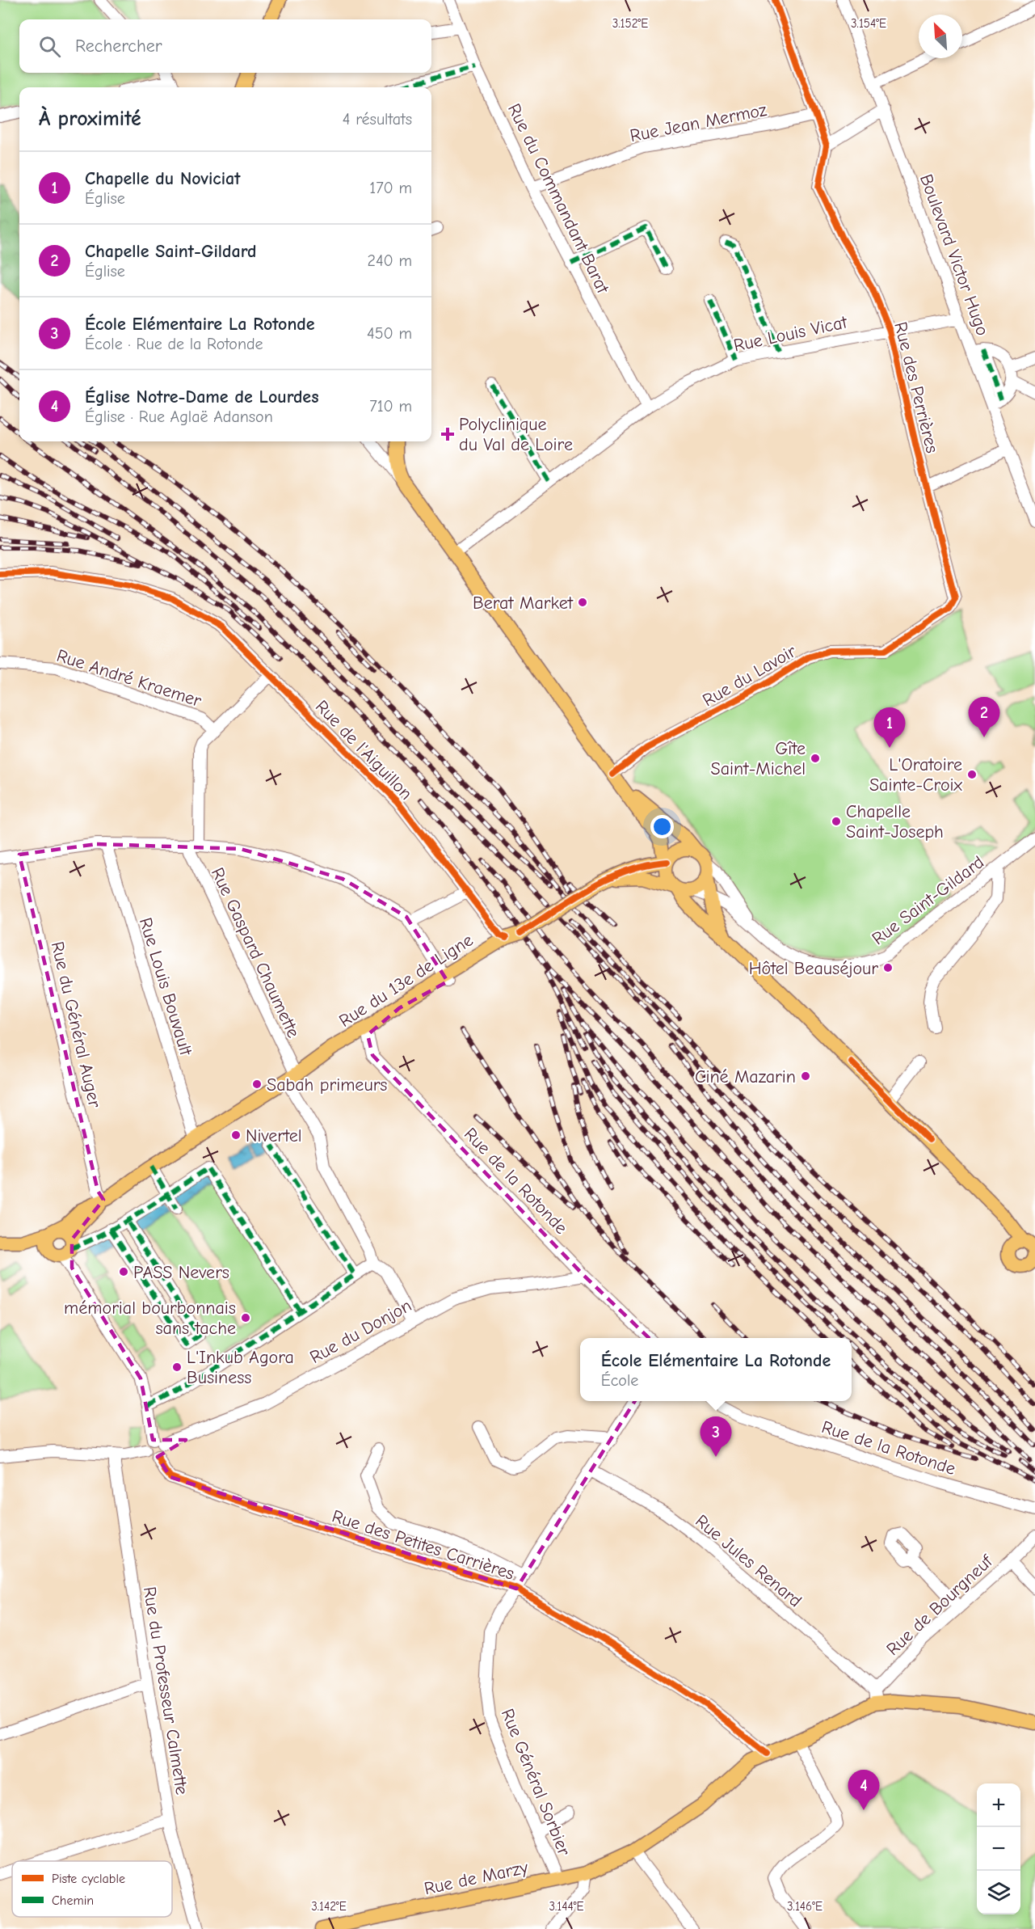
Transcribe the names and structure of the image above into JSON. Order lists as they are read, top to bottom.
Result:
{
  "streets": {
    "main road": ["Rue du 13e de Ligne", "Rue de Marzy"],
    "street": [
      "Rue Jean Mermoz",
      "Rue du Commandant Barat",
      "Boulevard Victor Hugo",
      "Rue Louis Vicat",
      "Rue des Perrières",
      "Rue du Lavoir",
      "Rue André Kraemer",
      "Rue de l'Aiguillon",
      "Rue Saint-Gildard",
      "Rue Gaspard Chaumette",
      "Rue Louis Bouvault",
      "Rue du Général Auger",
      "Rue de la Rotonde",
      "Rue du Donjon",
      "Rue des Petites Carrières",
      "Rue Jules Renard",
      "Rue de Bourgneuf",
      "Rue du Professeur Calmette",
      "Rue Général Sorbier"
    ]
  },
  "crossings": [
    ["Rue Jean Mermoz", "Rue du Commandant Barat"],
    ["Rue Jean Mermoz", "Rue des Perrières"],
    ["Rue du Commandant Barat", "Rue Louis Vicat"],
    ["Boulevard Victor Hugo", "Rue Louis Vicat"],
    ["Rue Louis Vicat", "Rue des Perrières"],
    ["Rue des Perrières", "Rue du Lavoir"],
    ["Rue de l'Aiguillon", "Rue du 13e de Ligne"],
    ["Rue Saint-Gildard", "Rue du 13e de Ligne"],
    ["Rue Gaspard Chaumette", "Rue du 13e de Ligne"],
    ["Rue du 13e de Ligne", "Rue Louis Bouvault"],
    ["Rue du 13e de Ligne", "Rue du Général Auger"],
    ["Rue du 13e de Ligne", "Rue de la Rotonde"],
    ["Rue de la Rotonde", "Rue du Donjon"],
    ["Rue du Donjon", "Rue des Petites Carrières"],
    ["Rue des Petites Carrières", "Rue Général Sorbier"],
    ["Rue des Petites Carrières", "Rue de Marzy"],
    ["Rue Jules Renard", "Rue de Bourgneuf"],
    ["Rue Jules Renard", "Rue Général Sorbier"],
    ["Rue Jules Renard", "Rue de Marzy"],
    ["Rue de Bourgneuf", "Rue de Marzy"],
    ["Rue Général Sorbier", "Rue de Marzy"]
  ],
  "places": {
    "health": ["Polyclinique du Val de Loire"],
    "other": [
      "Berat Market",
      "Gîte Saint-Michel",
      "L'Oratoire Sainte-Croix",
      "Chapelle Saint-Joseph",
      "Hôtel Beauséjour",
      "Ciné Mazarin",
      "Sabah primeurs",
      "Nivertel",
      "PASS Nevers",
      "mémorial bourbonnais sans tache",
      "L'Inkub Agora Business"
    ]
  },
  "legend": ["Piste cyclable", "Chemin"],
  "north": "top left",
  "page": {
    "search": "Rechercher",
    "heading": ["À proximité", "4 résultats"],
    "list": [
      {
        "mark": "1",
        "name": "Chapelle du Noviciat",
        "note": "Église",
        "value": "170 m"
      },
      {
        "mark": "2",
        "name": "Chapelle Saint-Gildard",
        "note": "Église",
        "value": "240 m"
      },
      {
        "mark": "3",
        "name": "École Elémentaire La Rotonde",
        "note": "École · Rue de la Rotonde",
        "value": "450 m"
      },
      {
        "mark": "4",
        "name": "Église Notre-Dame de Lourdes",
        "note": "Église · Rue Aglaë Adanson",
        "value": "710 m"
      }
    ],
    "pins": [
      "2",
      "1",
      "3",
      "4"
    ],
    "popup": ["École Elémentaire La Rotonde", "École"],
    "map_buttons": ["+", "−"]
  },
  "coordinates": [
    "3.152°E",
    "3.154°E",
    "3.142°E",
    "3.144°E",
    "3.146°E"
  ]
}
